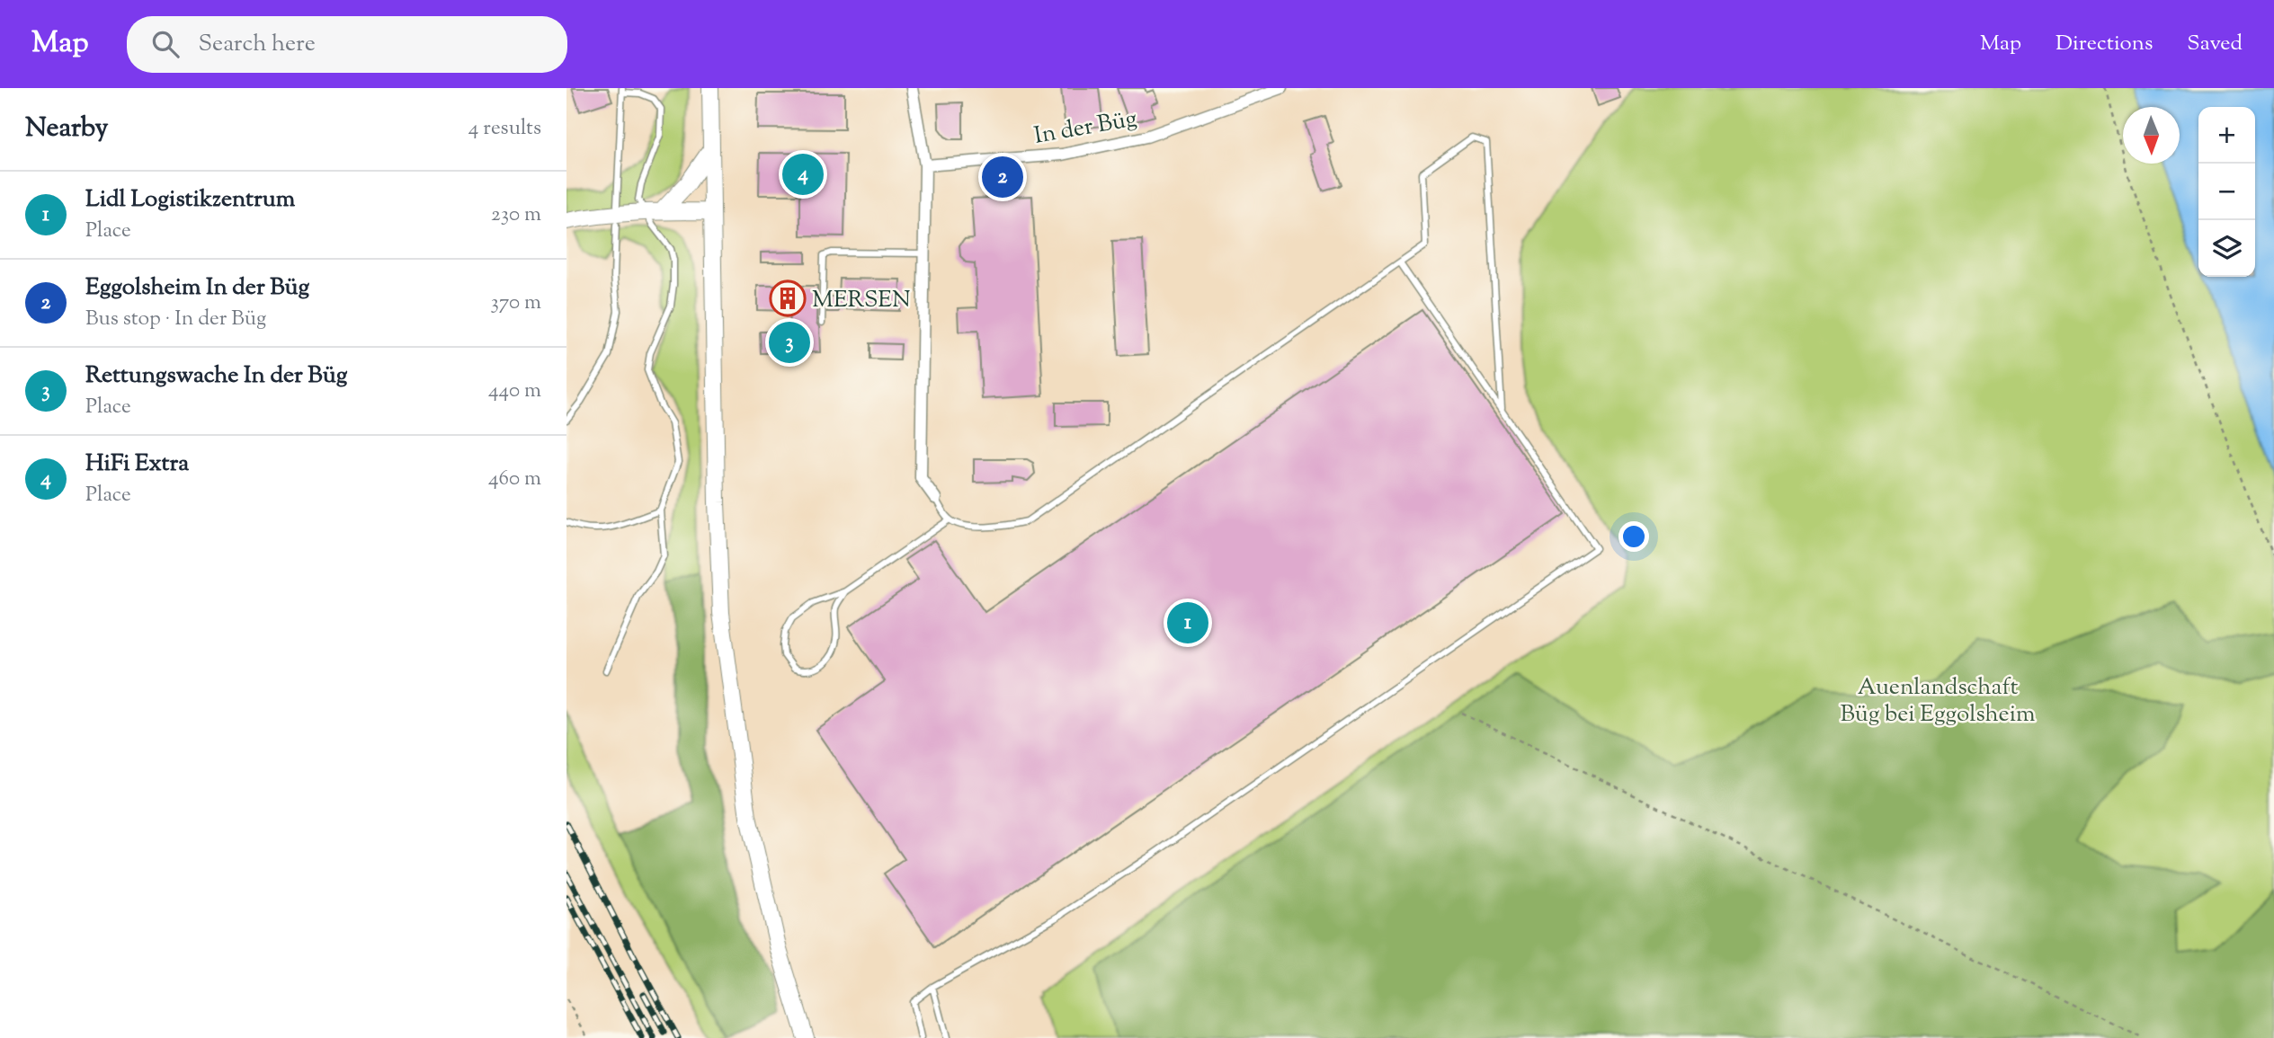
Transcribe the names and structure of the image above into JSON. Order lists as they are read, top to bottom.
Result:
{
  "streets": {
    "street": ["In der Büg"]
  },
  "parks": ["Auenlandschaft Büg bei Eggolsheim"],
  "places": {
    "building": ["MERSEN"]
  },
  "north": "bottom",
  "page": {
    "header": "Map",
    "search": "Search here",
    "nav": ["Map", "Directions", "Saved"],
    "heading": ["Nearby", "4 results"],
    "map_buttons": ["+", "−"],
    "pins": [
      "4",
      "2",
      "3",
      "1"
    ],
    "list": [
      {
        "mark": "1",
        "name": "Lidl Logistikzentrum",
        "note": "Place",
        "value": "230 m"
      },
      {
        "mark": "2",
        "name": "Eggolsheim In der Büg",
        "note": "Bus stop · In der Büg",
        "value": "370 m"
      },
      {
        "mark": "3",
        "name": "Rettungswache In der Büg",
        "note": "Place",
        "value": "440 m"
      },
      {
        "mark": "4",
        "name": "HiFi Extra",
        "note": "Place",
        "value": "460 m"
      }
    ]
  }
}
